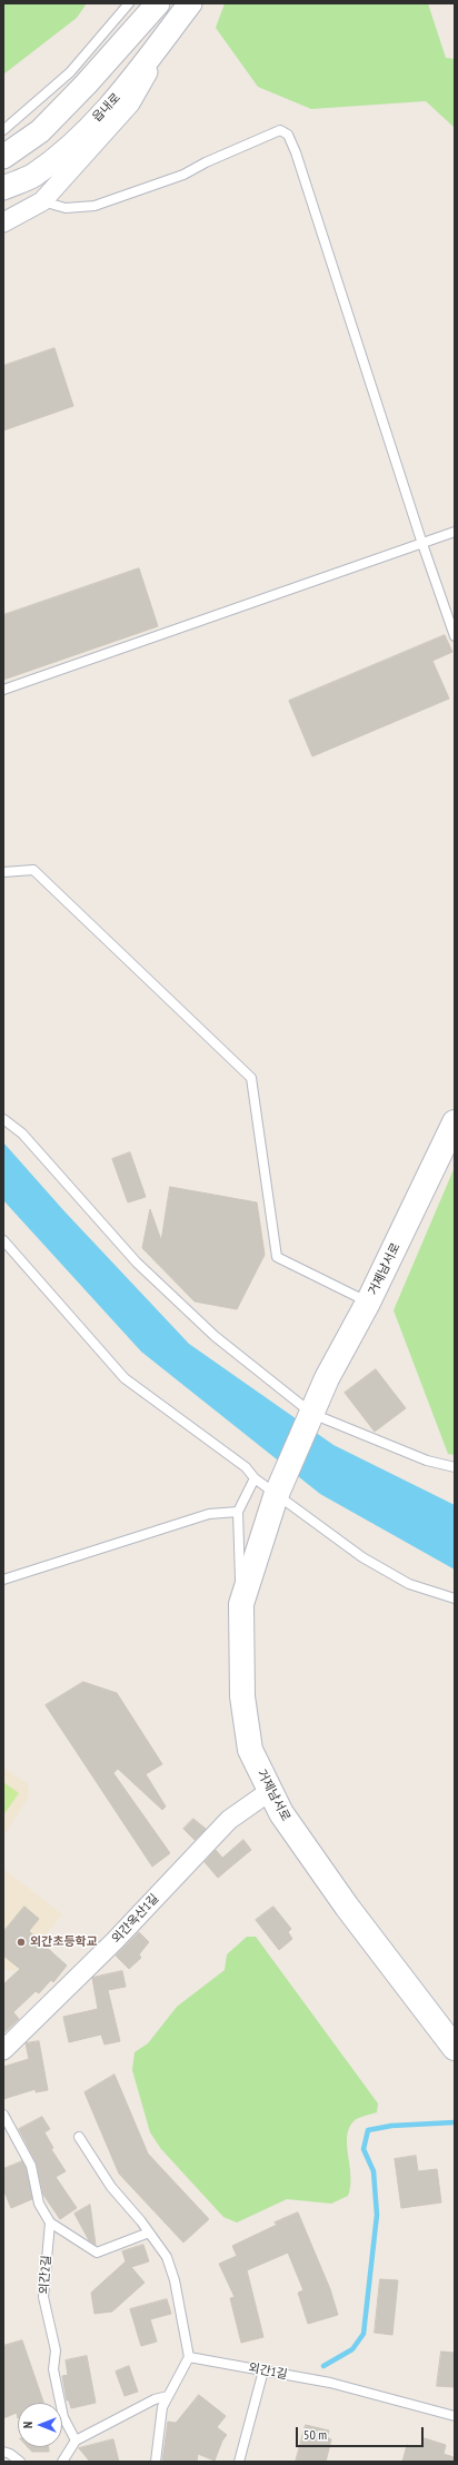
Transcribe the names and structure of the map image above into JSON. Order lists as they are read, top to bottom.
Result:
{
  "streets": {
    "main road": ["거제남서로"],
    "street": ["읍내로", "외간옥산1길"],
    "lane": ["외간2길", "외간1길"]
  },
  "crossings": [
    ["거제남서로", "외간옥산1길"]
  ],
  "places": ["외간초등학교"],
  "scale_bar": "50 m",
  "north": "left"
}
